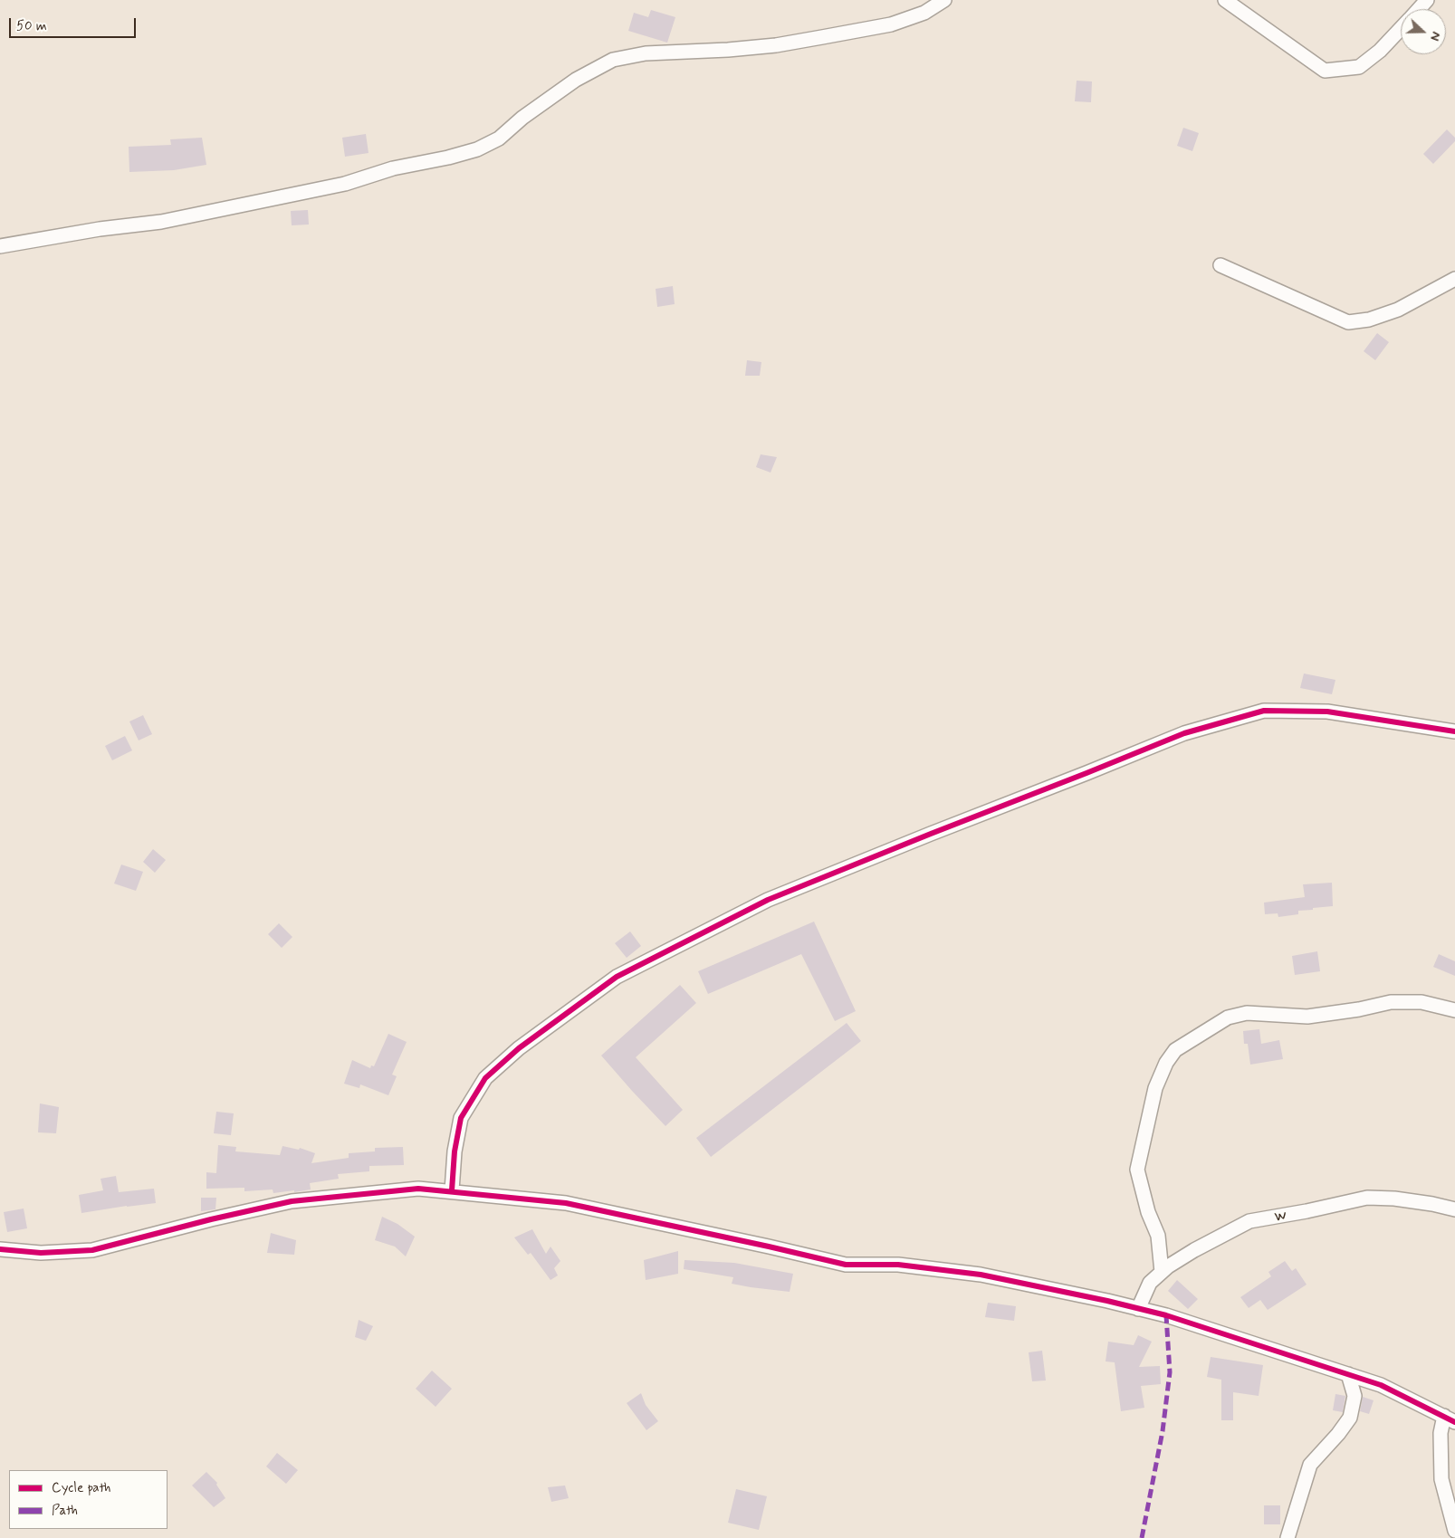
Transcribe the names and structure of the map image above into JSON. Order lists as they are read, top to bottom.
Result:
{
  "streets": {
    "street": ["w"]
  },
  "legend": ["Cycle path", "Path"],
  "scale_bar": "50 m",
  "north": "right"
}
